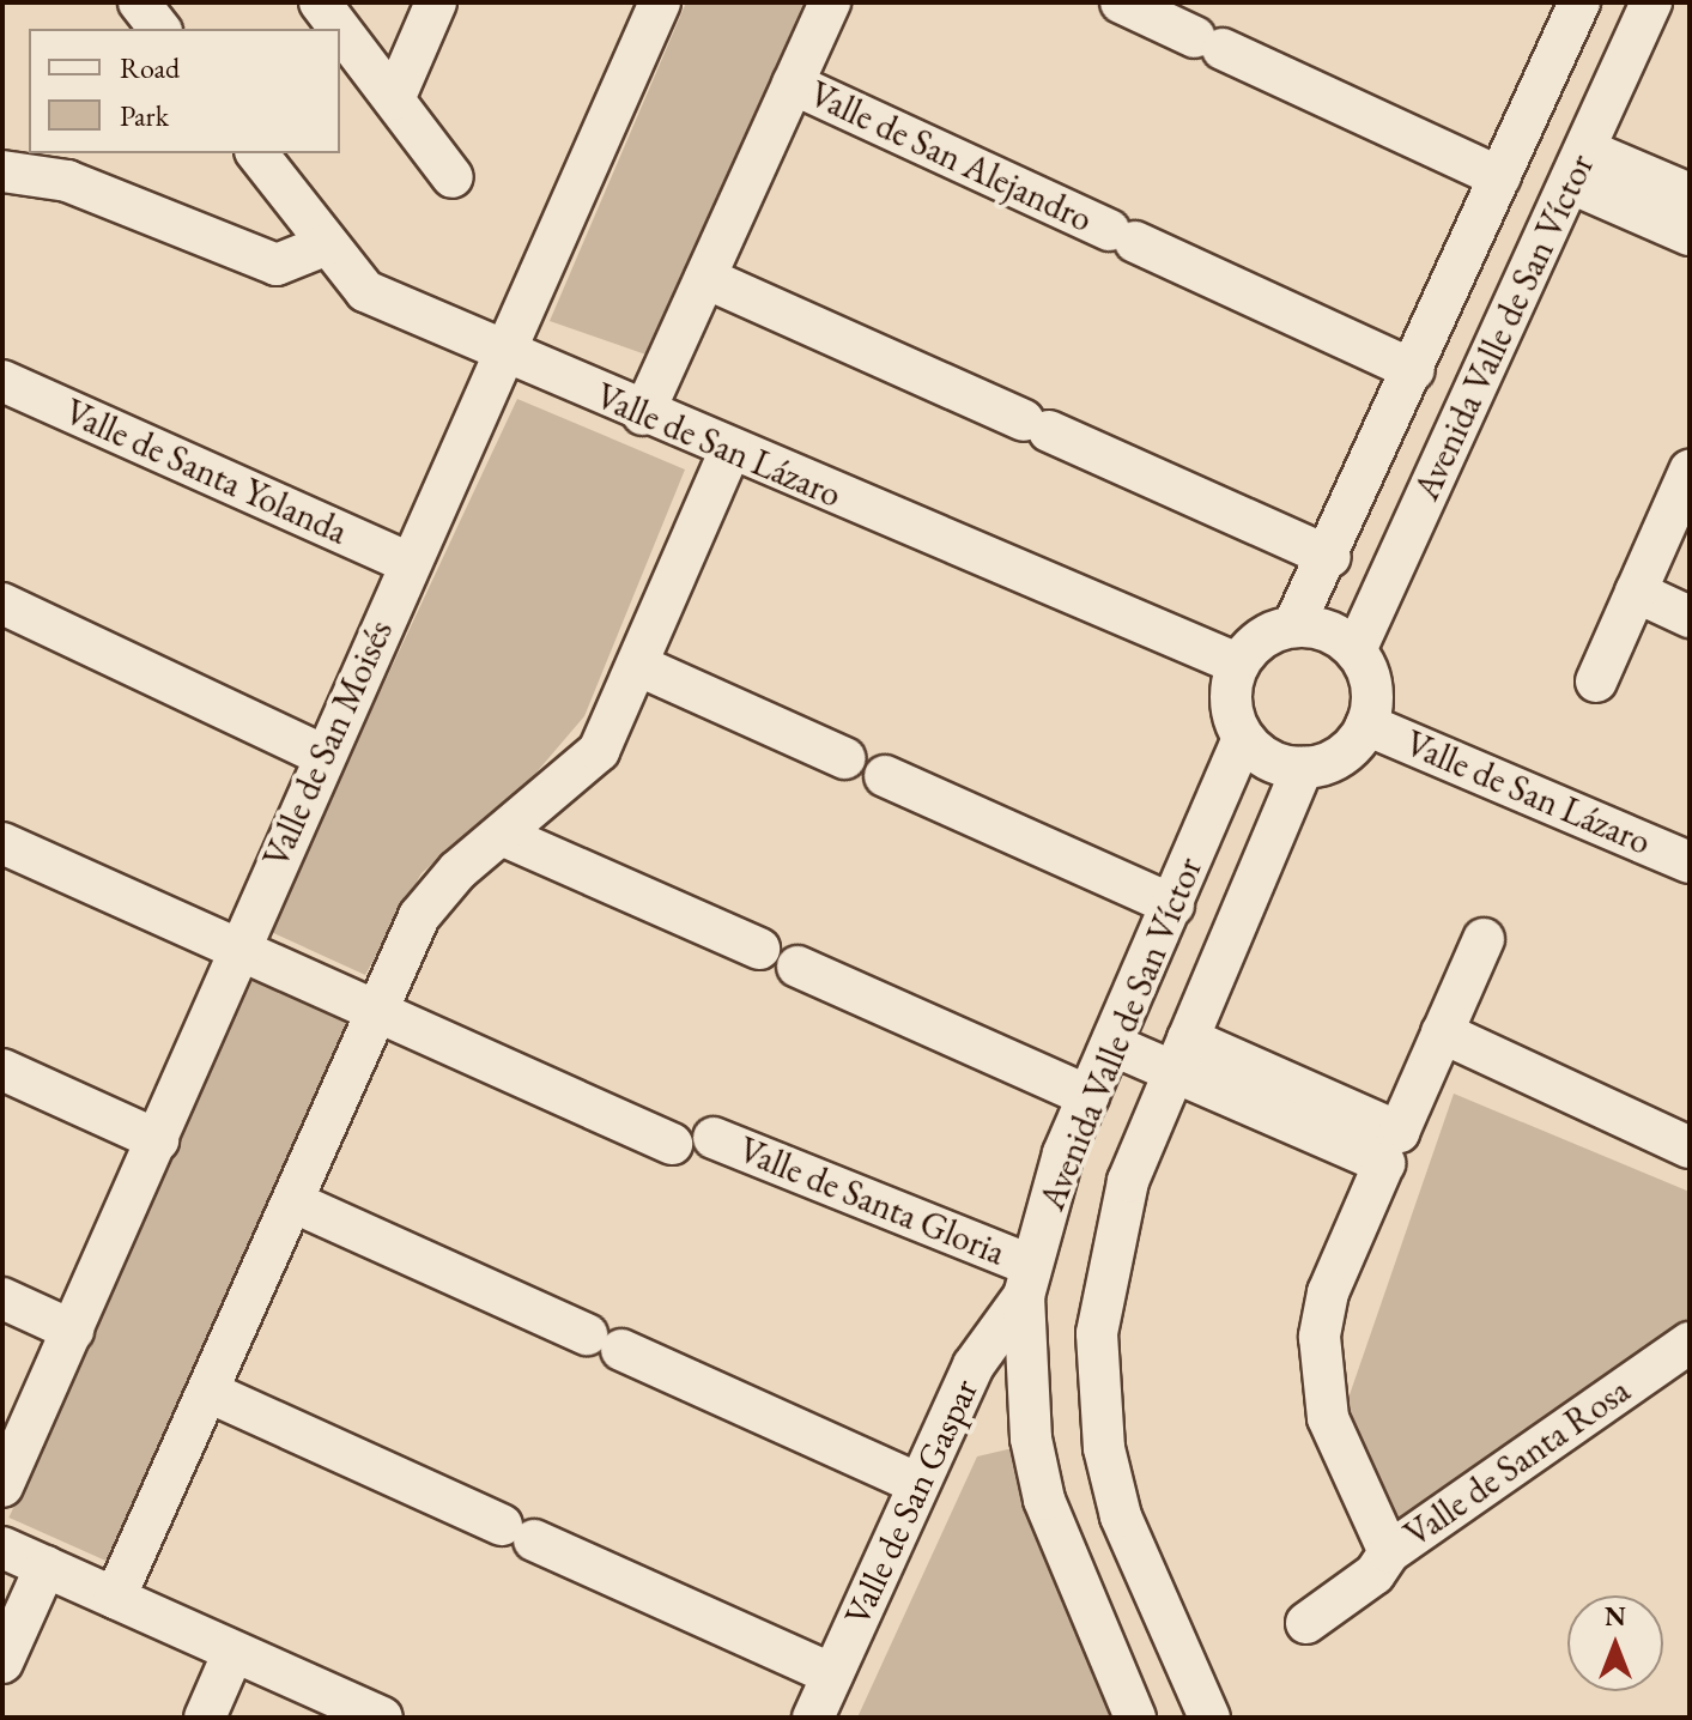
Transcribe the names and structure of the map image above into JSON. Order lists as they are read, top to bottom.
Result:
{
  "streets": {
    "street": [
      "Valle de San Alejandro",
      "Avenida Valle de San Víctor",
      "Valle de San Lázaro",
      "Valle de Santa Yolanda",
      "Valle de San Moisés",
      "Valle de Santa Gloria",
      "Valle de Santa Rosa",
      "Valle de San Gaspar"
    ]
  },
  "crossings": [
    ["Valle de San Alejandro", "Avenida Valle de San Víctor"],
    ["Avenida Valle de San Víctor", "Valle de San Lázaro"],
    ["Avenida Valle de San Víctor", "Valle de Santa Gloria"],
    ["Avenida Valle de San Víctor", "Valle de San Gaspar"],
    ["Valle de San Lázaro", "Valle de San Moisés"],
    ["Valle de Santa Yolanda", "Valle de San Moisés"],
    ["Valle de Santa Gloria", "Valle de San Gaspar"]
  ],
  "legend": ["Road", "Park"],
  "north": "top"
}
